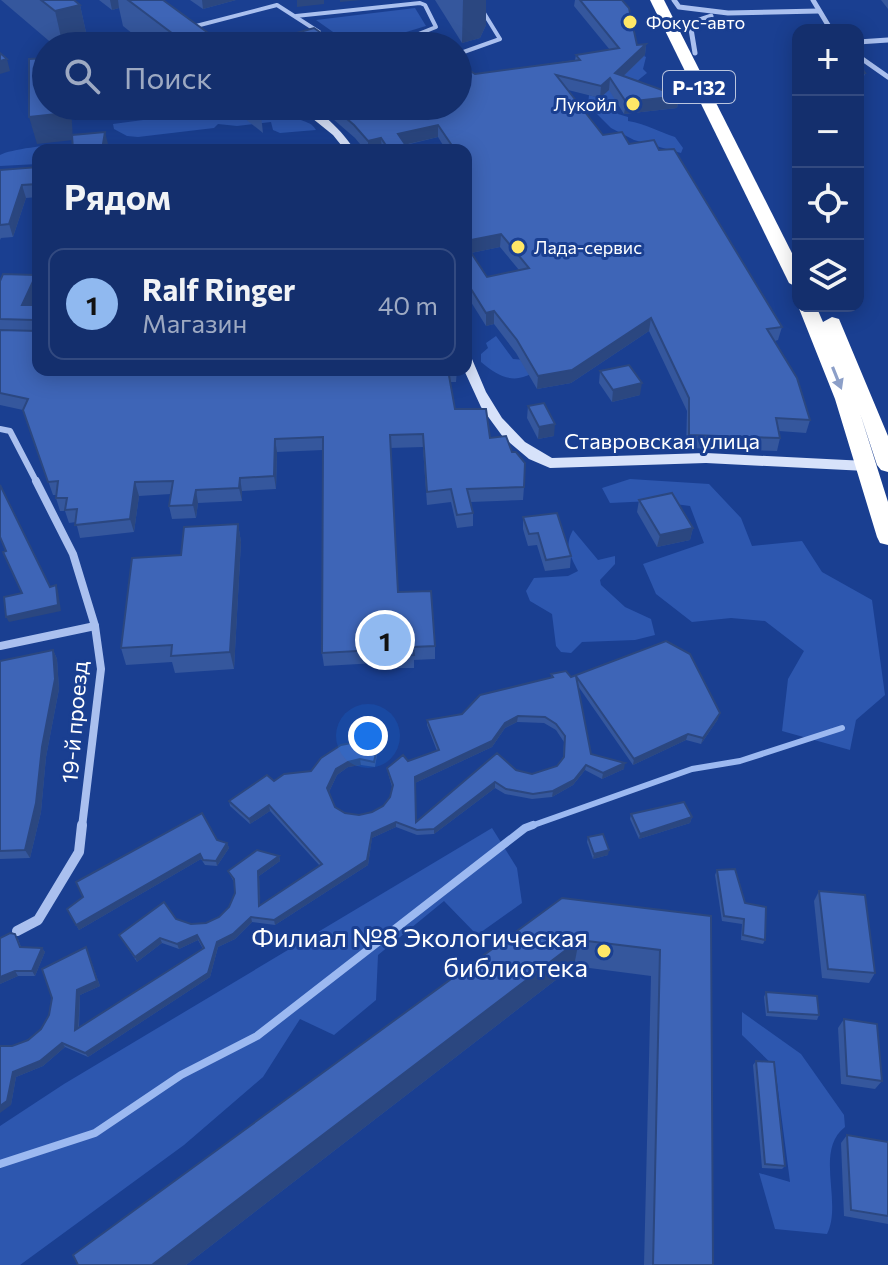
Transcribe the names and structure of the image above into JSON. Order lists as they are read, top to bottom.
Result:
{
  "streets": {
    "highway": ["Р-132"],
    "street": ["Ставровская улица", "19-й проезд"]
  },
  "places": [
    "Фокус-авто",
    "Лукойл",
    "Лада-сервис",
    "Филиал №8 Экологическая библиотека"
  ],
  "page": {
    "map_buttons": ["+", "−"],
    "search": "Поиск",
    "heading": "Рядом",
    "list": [
      {
        "mark": "1",
        "name": "Ralf Ringer",
        "note": "Магазин",
        "value": "40 m"
      }
    ],
    "pins": "1"
  }
}
